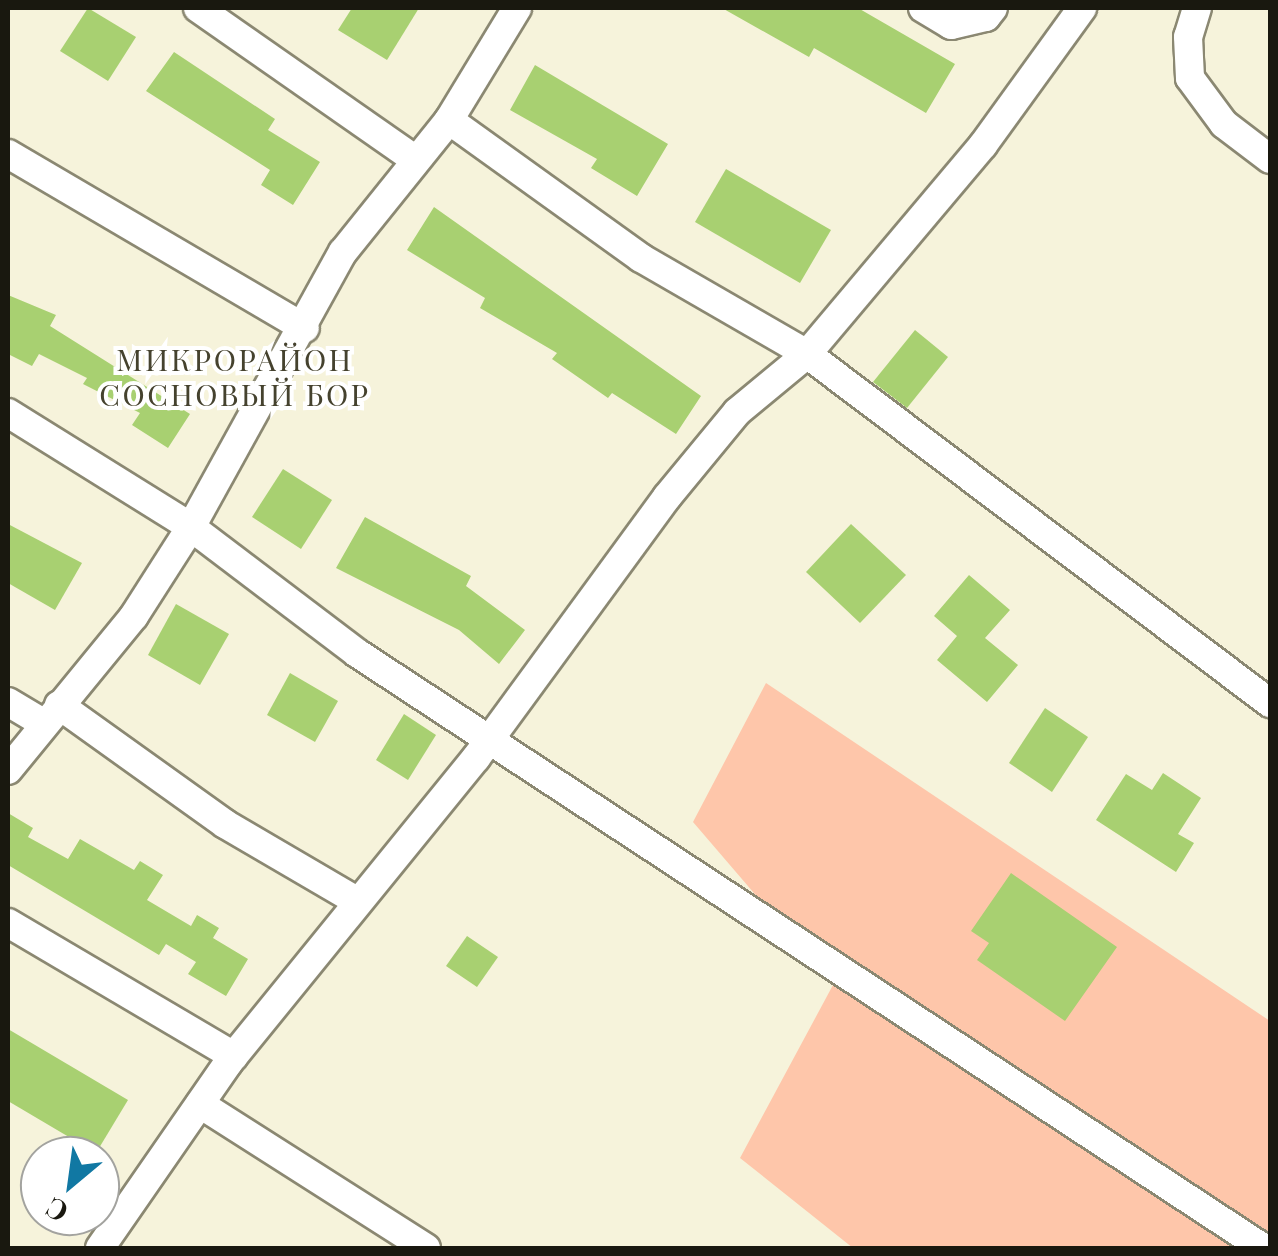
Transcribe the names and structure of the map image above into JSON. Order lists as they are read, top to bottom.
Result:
{
  "districts": ["МИКРОРАЙОН СОСНОВЫЙ БОР"],
  "north": "bottom left"
}
